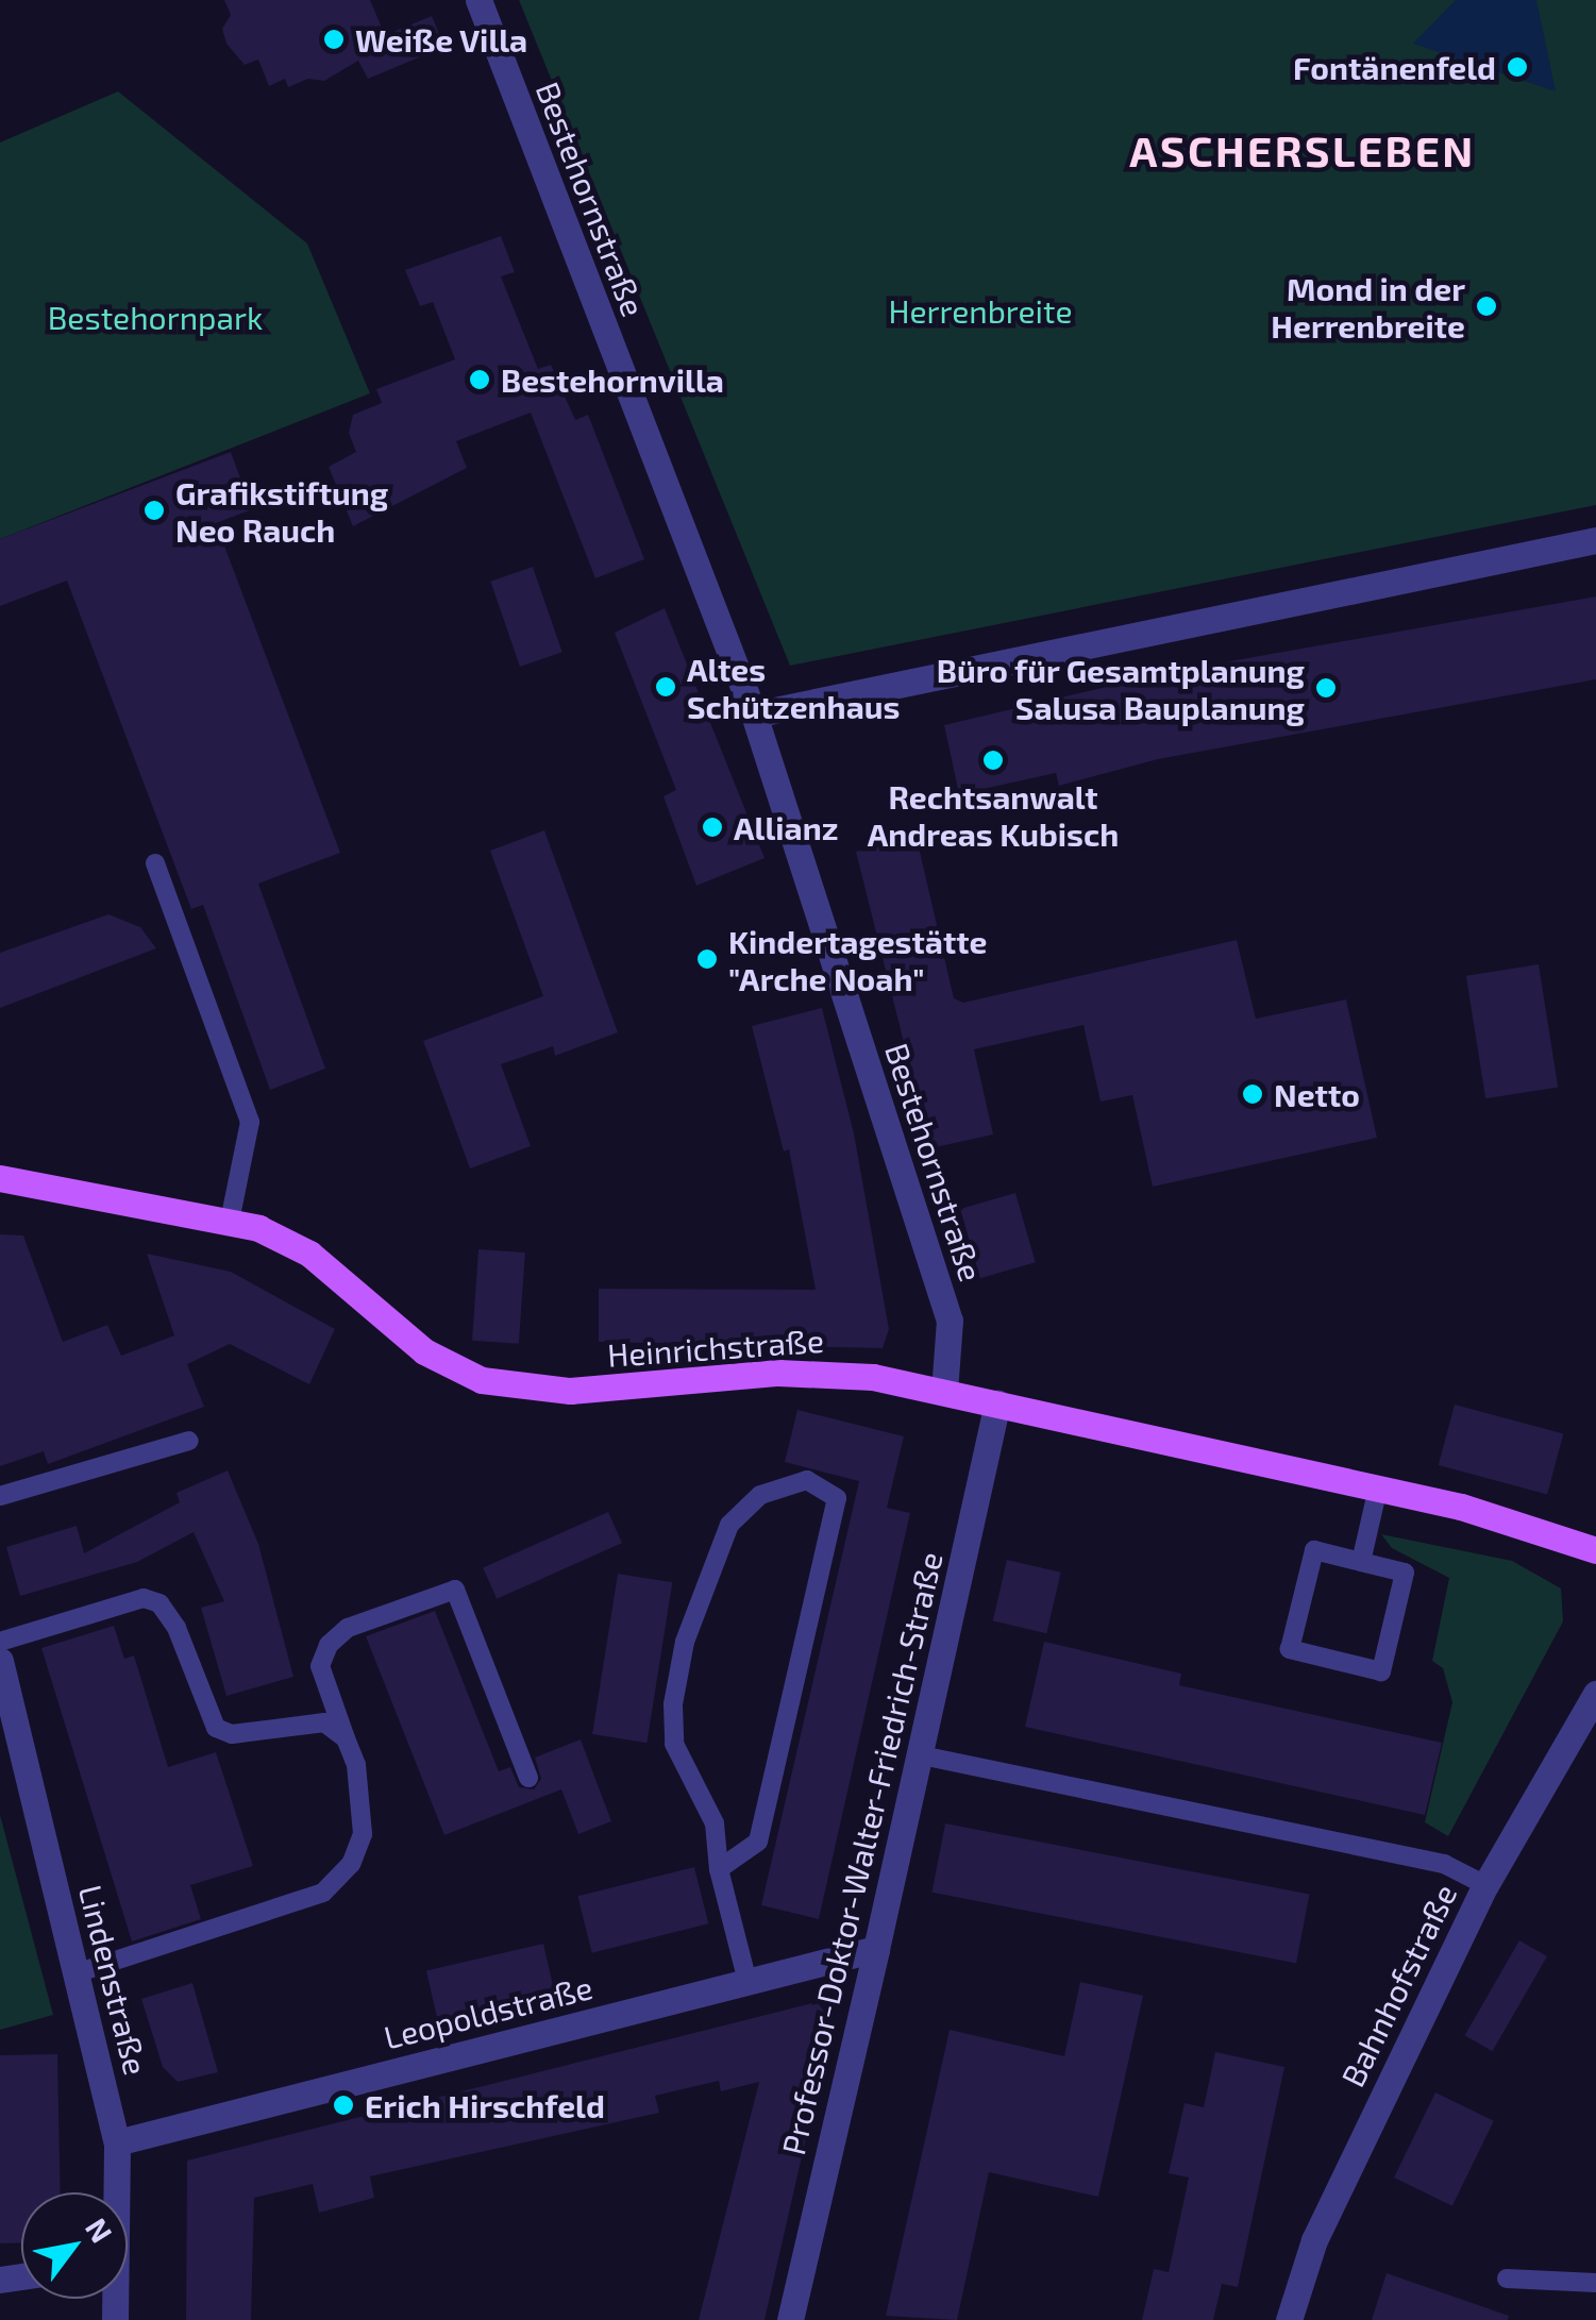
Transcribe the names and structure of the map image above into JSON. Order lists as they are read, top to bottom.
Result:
{
  "streets": {
    "main road": ["Heinrichstraße"],
    "street": [
      "Bestehornstraße",
      "Professor-Doktor-Walter-Friedrich-Straße",
      "Lindenstraße",
      "Bahnhofstraße",
      "Leopoldstraße"
    ]
  },
  "crossings": [
    ["Bestehornstraße", "Heinrichstraße"],
    ["Heinrichstraße", "Professor-Doktor-Walter-Friedrich-Straße"],
    ["Professor-Doktor-Walter-Friedrich-Straße", "Leopoldstraße"],
    ["Lindenstraße", "Leopoldstraße"]
  ],
  "districts": ["ASCHERSLEBEN"],
  "parks": ["Herrenbreite", "Bestehornpark"],
  "places": [
    "Weiße Villa",
    "Fontänenfeld",
    "Mond in der Herrenbreite",
    "Bestehornvilla",
    "Grafikstiftung Neo Rauch",
    "Altes Schützenhaus",
    "Büro für Gesamtplanung Salusa Bauplanung",
    "Rechtsanwalt Andreas Kubisch",
    "Allianz",
    "Kindertagestätte \"Arche Noah\"",
    "Netto",
    "Erich Hirschfeld"
  ],
  "north": "top right"
}
